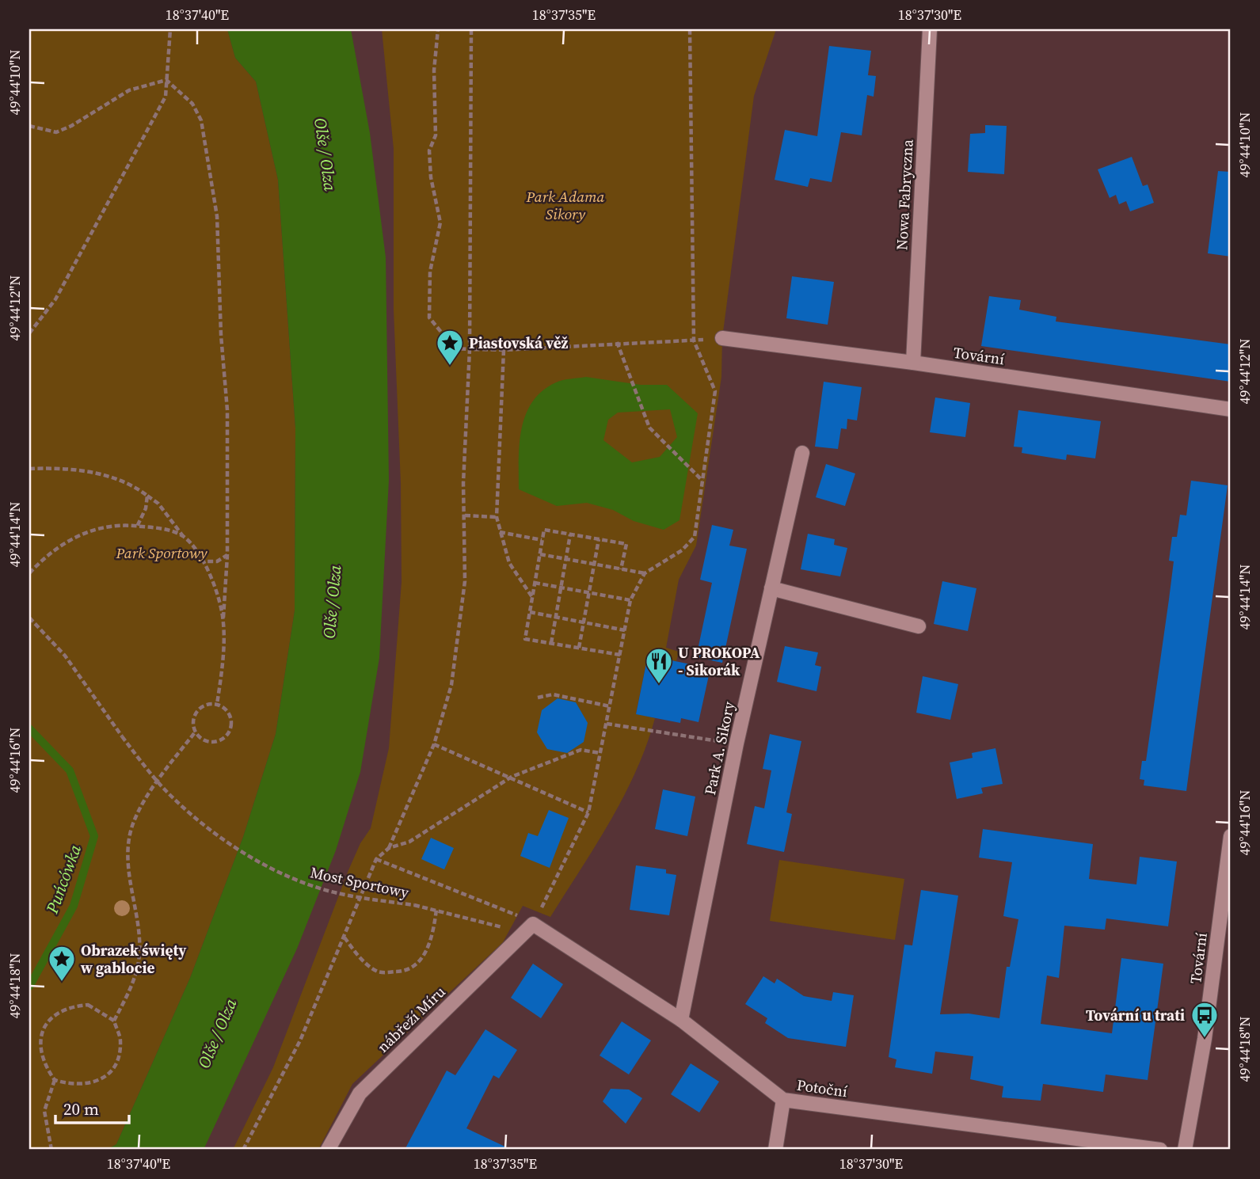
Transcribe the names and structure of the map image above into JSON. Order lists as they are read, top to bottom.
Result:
{
  "streets": {
    "street": [
      "Nowa Fabryczna",
      "Tovární",
      "Park A. Sikory",
      "nábřeží Míru",
      "Potoční"
    ],
    "path": ["Most Sportowy"]
  },
  "crossings": [
    ["Nowa Fabryczna", "Tovární"],
    ["Park A. Sikory", "Potoční"],
    ["Most Sportowy", "nábřeží Míru"],
    ["Most Sportowy", "Potoční"],
    ["nábřeží Míru", "Potoční"]
  ],
  "water": ["Olše / Olza", "Puńcówka"],
  "parks": ["Park Adama Sikory", "Park Sportowy"],
  "places": {
    "place": ["Piastovská věž", "Obrazek święty w gablocie"],
    "restaurant": ["U PROKOPA - Sikorák"],
    "bus stop": ["Tovární u trati"]
  },
  "scale_bar": "20 m",
  "coordinates": [
    "18°37'40\"E",
    "18°37'35\"E",
    "18°37'30\"E",
    "49°44'10\"N",
    "49°44'12\"N",
    "49°44'14\"N",
    "49°44'16\"N",
    "49°44'18\"N"
  ]
}
